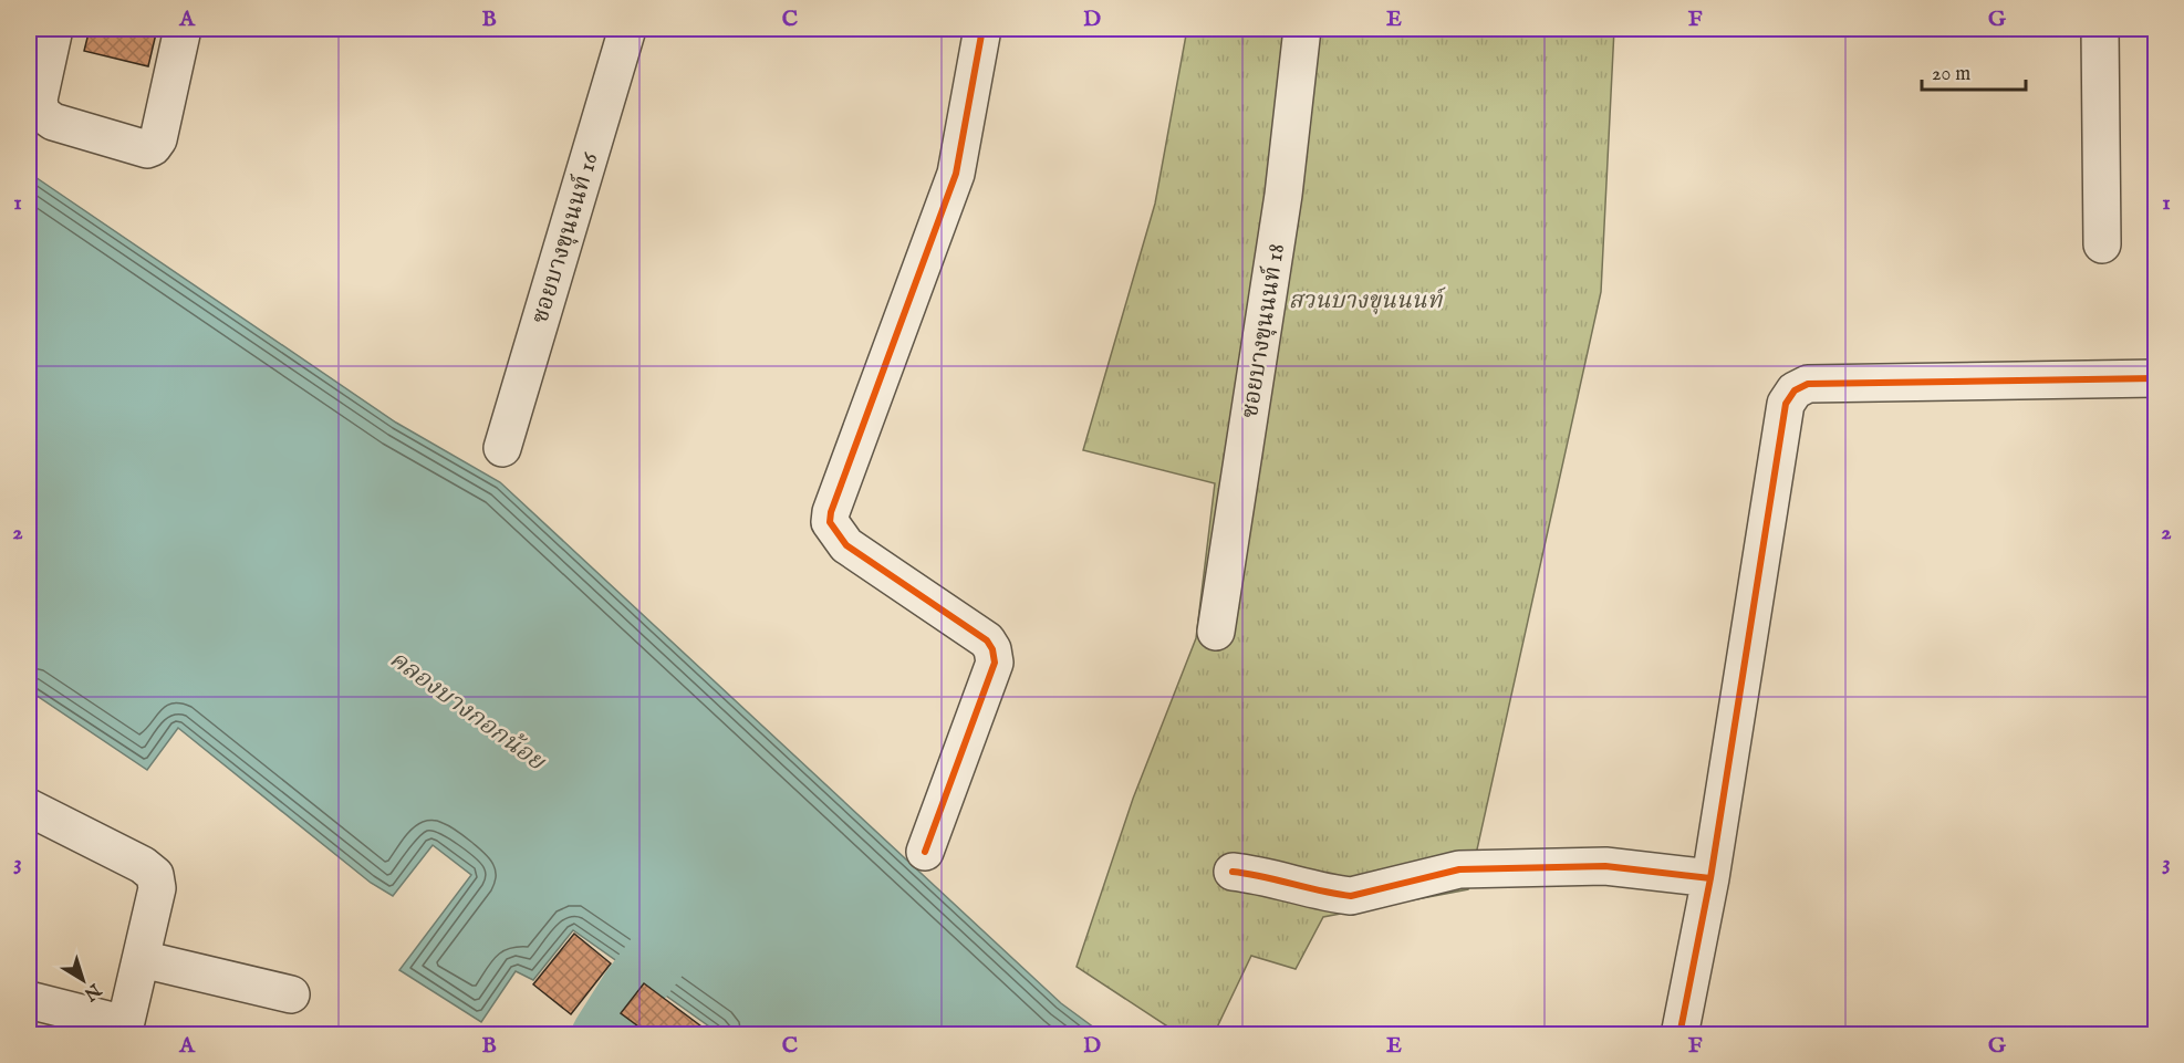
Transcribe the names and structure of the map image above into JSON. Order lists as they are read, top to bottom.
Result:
{
  "streets": {
    "street": ["ซอยบางขุนนนท์ 16", "ซอยบางขุนนนท์ 18"]
  },
  "water": ["คลองบางกอกน้อย"],
  "parks": ["สวนบางขุนนนท์"],
  "scale_bar": "20 m",
  "north": "bottom right",
  "grid": {
    "columns": [
      "A",
      "B",
      "C",
      "D",
      "E",
      "F",
      "G"
    ],
    "rows": ["1", "2", "3"]
  }
}
